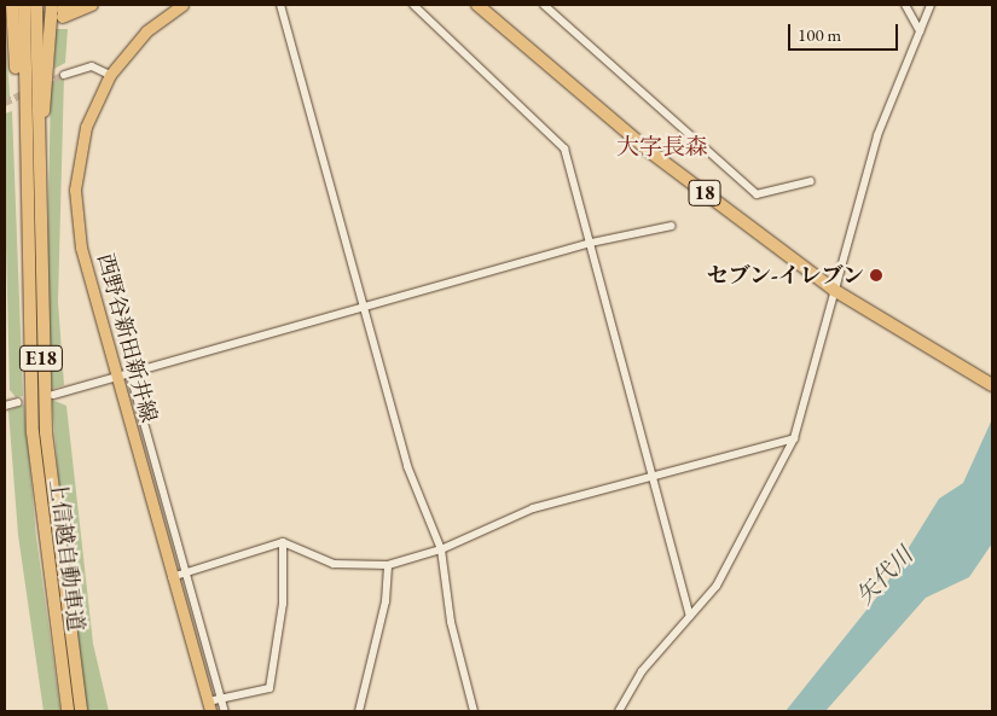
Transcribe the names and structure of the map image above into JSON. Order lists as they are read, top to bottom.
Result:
{
  "streets": {
    "highway": ["18", "E18", "上信越自動車道"],
    "main road": ["西野谷新田新井線"]
  },
  "districts": ["大字長森"],
  "water": ["矢代川"],
  "places": ["セブン-イレブン"],
  "scale_bar": "100 m"
}
